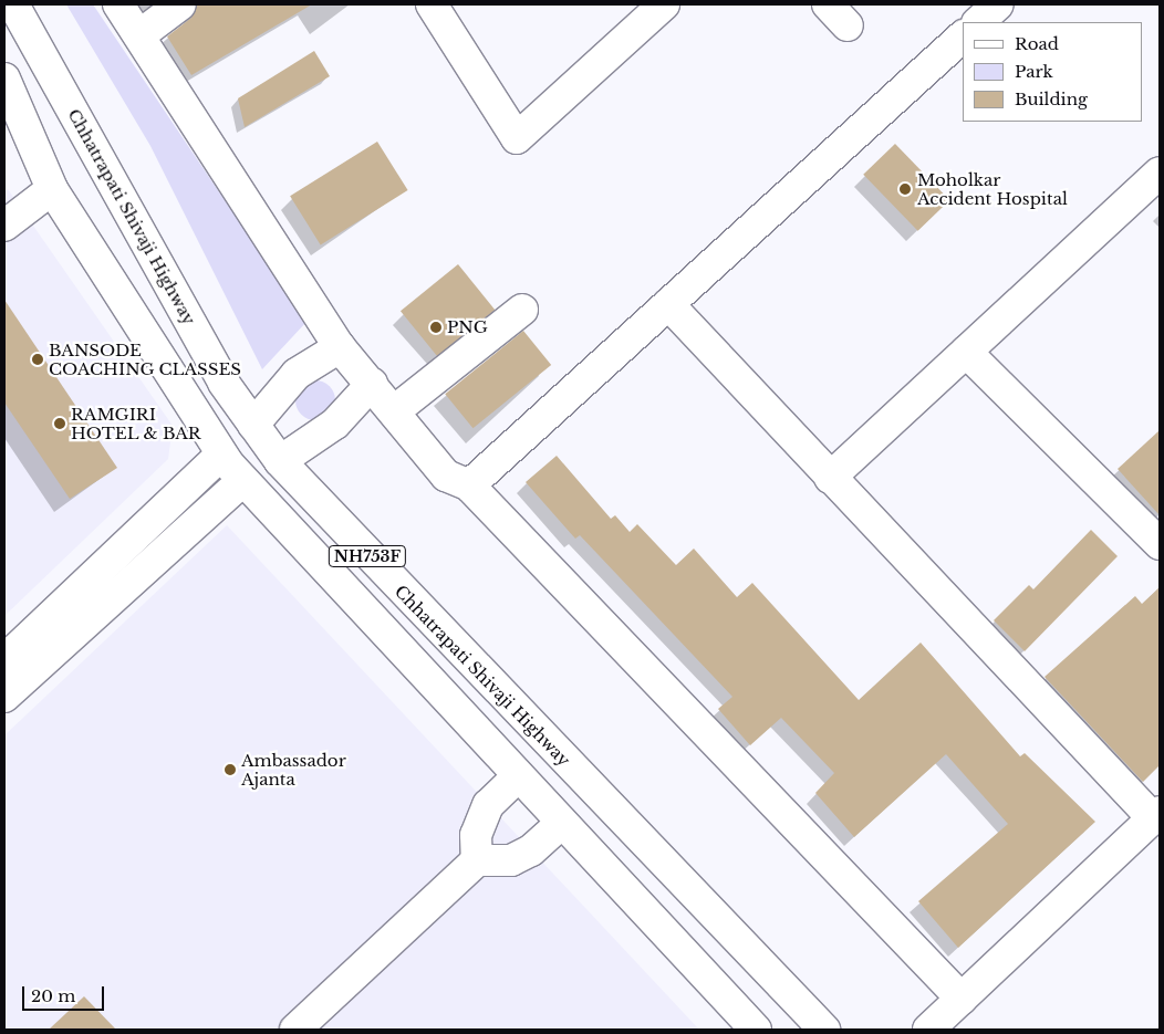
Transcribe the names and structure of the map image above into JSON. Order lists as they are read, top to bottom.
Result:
{
  "streets": {
    "main road": ["Chhatrapati Shivaji Highway", "NH753F"]
  },
  "places": [
    "Moholkar Accident Hospital",
    "PNG",
    "BANSODE COACHING CLASSES",
    "RAMGIRI HOTEL & BAR",
    "Ambassador Ajanta"
  ],
  "legend": ["Road", "Park", "Building"],
  "scale_bar": "20 m"
}
